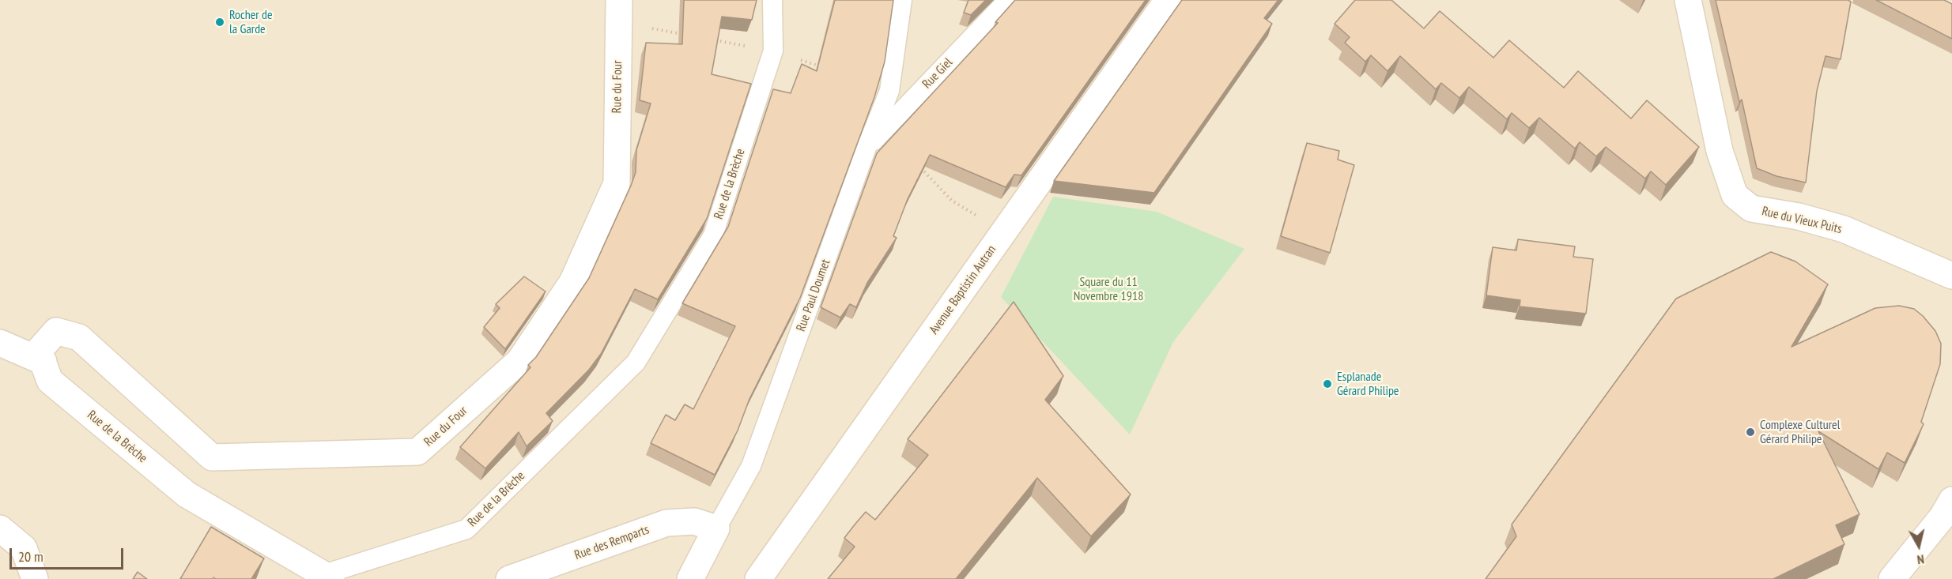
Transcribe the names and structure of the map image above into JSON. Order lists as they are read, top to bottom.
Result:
{
  "streets": {
    "street": [
      "Rue du Four",
      "Rue de la Brèche",
      "Rue du Vieux Puits",
      "Avenue Baptistin Autran",
      "Rue Paul Doumet",
      "Rue des Remparts"
    ],
    "lane": ["Rue Giel"]
  },
  "crossings": [
    ["Rue Giel", "Rue Paul Doumet"],
    ["Rue du Four", "Rue de la Brèche"],
    ["Rue Paul Doumet", "Rue des Remparts"]
  ],
  "parks": ["Square du 11 Novembre 1918"],
  "places": ["Rocher de la Garde", "Esplanade Gérard Philipe", "Complexe Culturel Gérard Philipe"],
  "scale_bar": "20 m",
  "north": "bottom"
}
